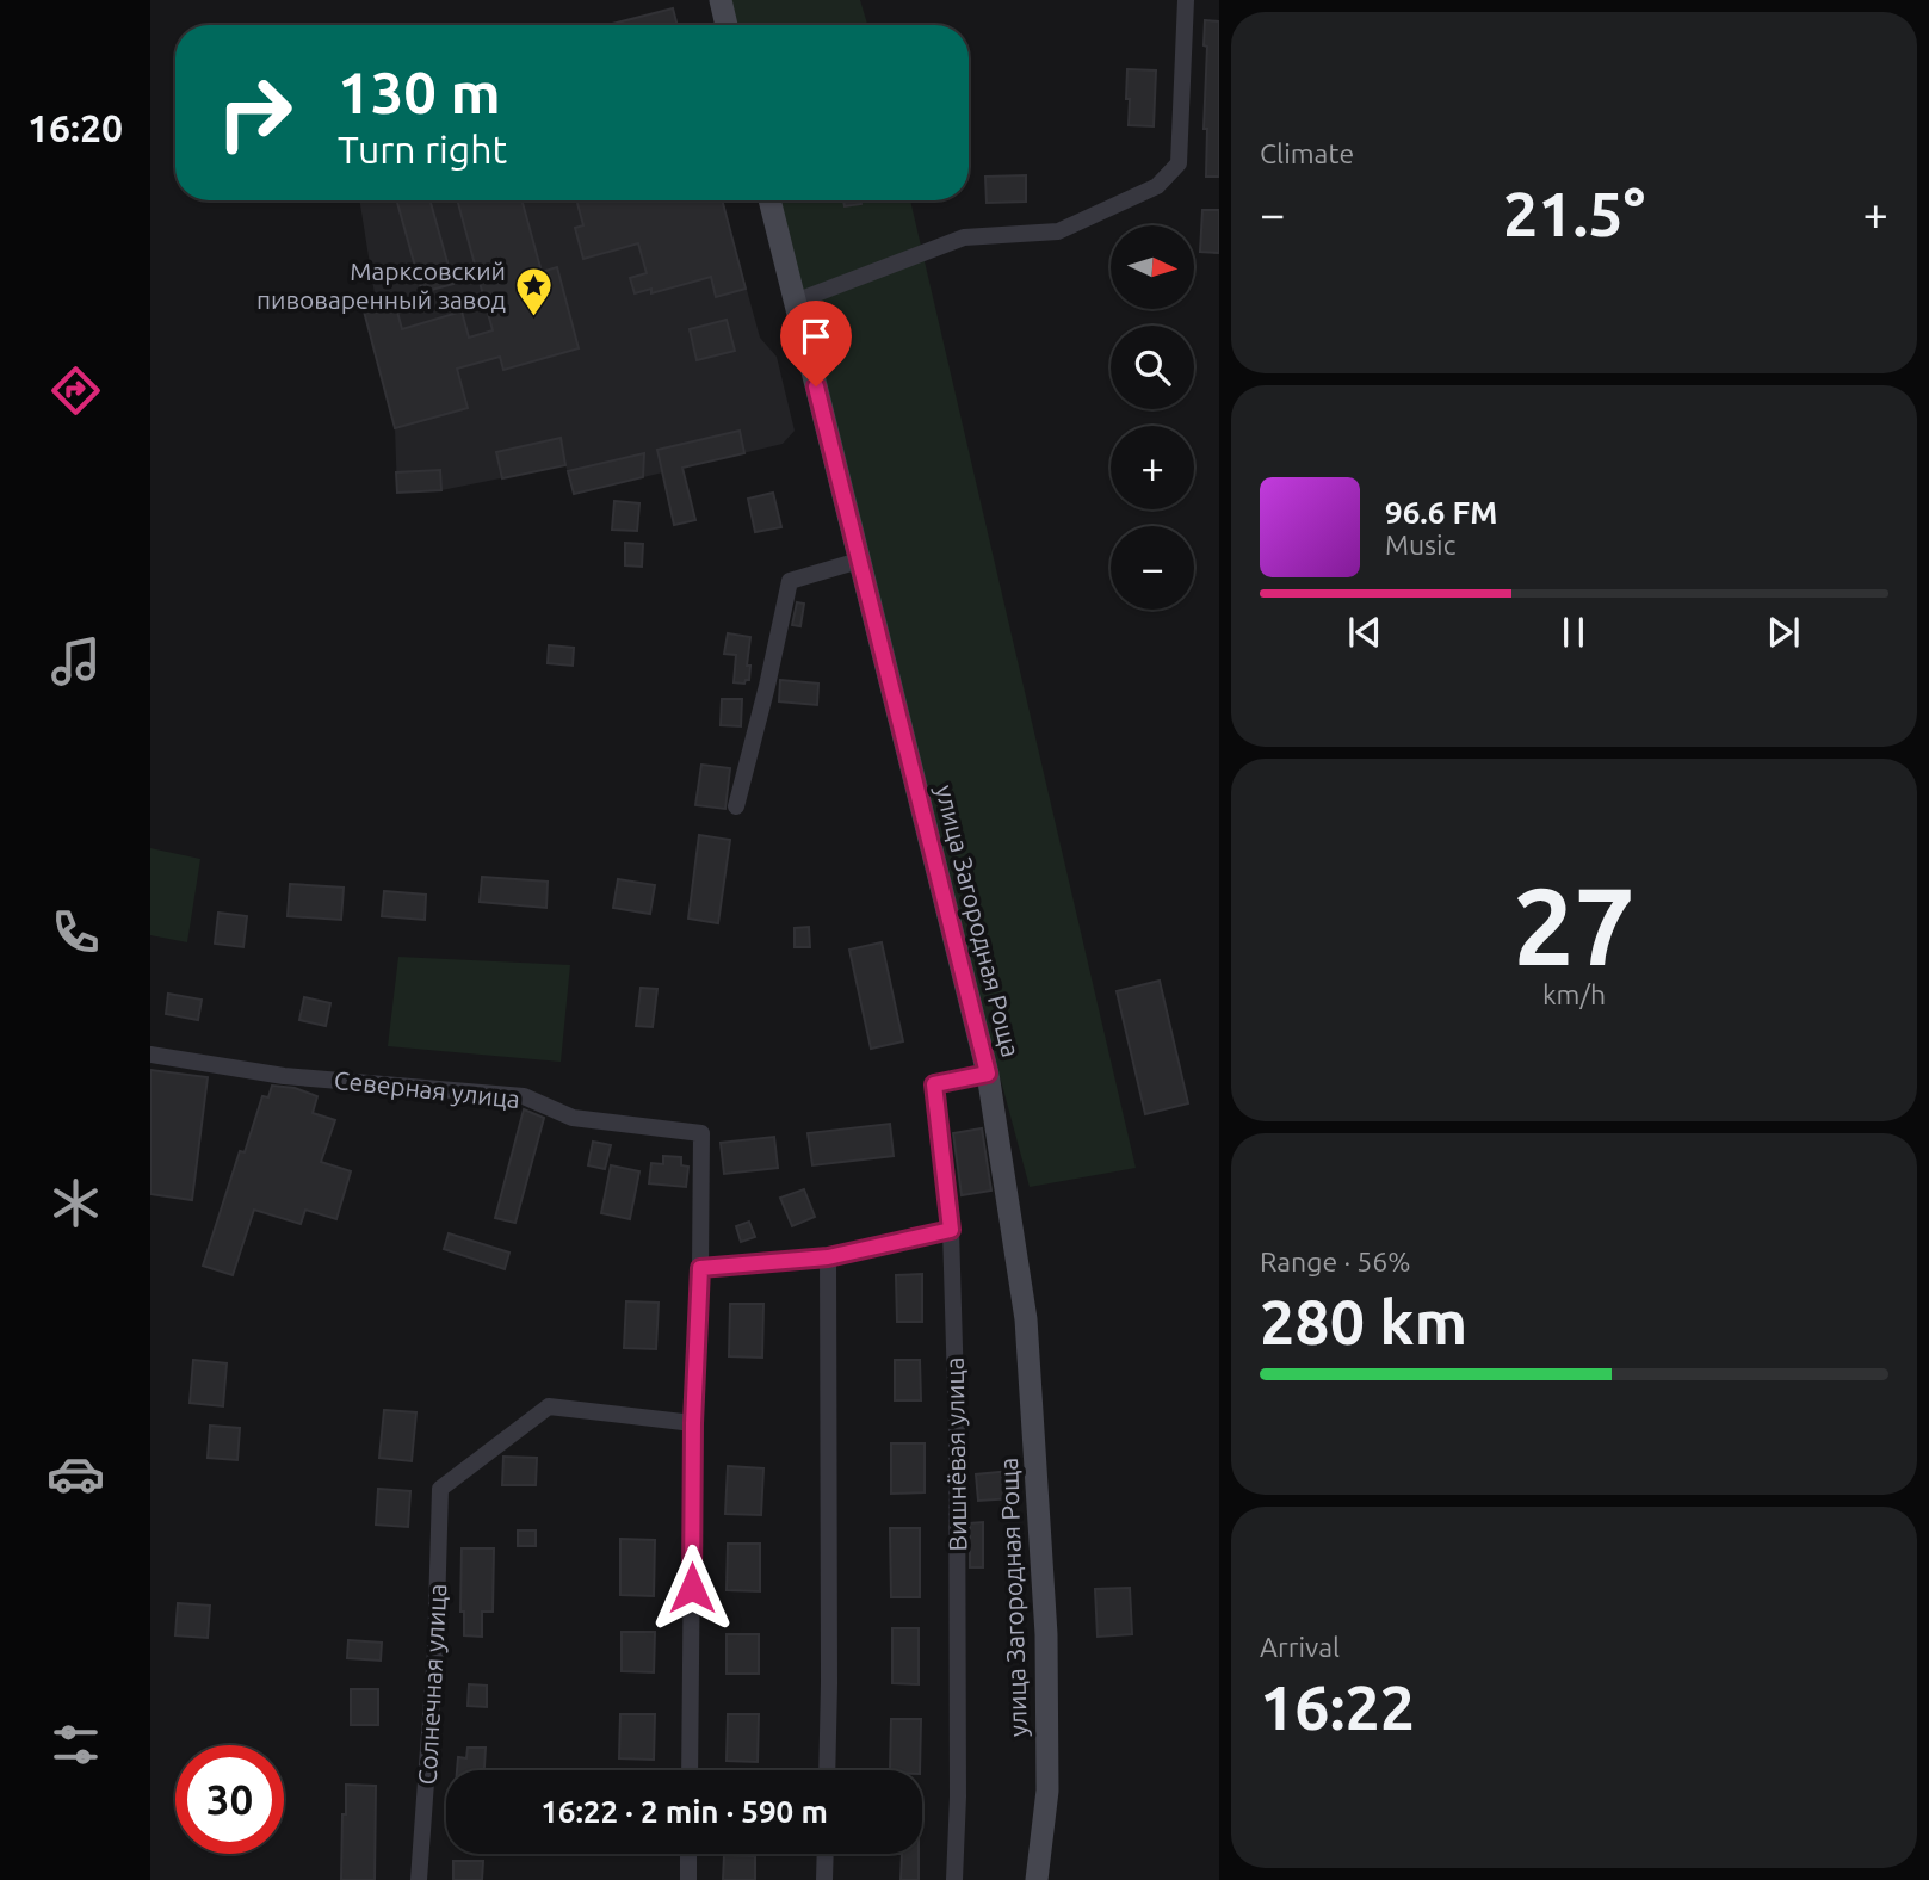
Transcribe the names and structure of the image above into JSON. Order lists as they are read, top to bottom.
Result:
{
  "streets": {
    "street": [
      "улица Загородная Роща",
      "Северная улица",
      "Вишнёвая улица",
      "Солнечная улица"
    ]
  },
  "crossings": [
    ["улица Загородная Роща", "Вишнёвая улица"]
  ],
  "places": {
    "place": ["Марксовский пивоваренный завод"]
  },
  "north": "right",
  "page": {
    "tabs": "16:20",
    "tile": [
      "Climate",
      ["27", "km/h"],
      ["Range · 56%", "280 km"],
      ["Arrival", "16:22"]
    ],
    "turn": ["130 m", "Turn right"],
    "heat": ["−", "21.5°", "+"],
    "map_buttons": ["+", "−"],
    "song": ["96.6 FM", "Music"],
    "limit": "30",
    "trip": "16:22 · 2 min · 590 m"
  }
}
